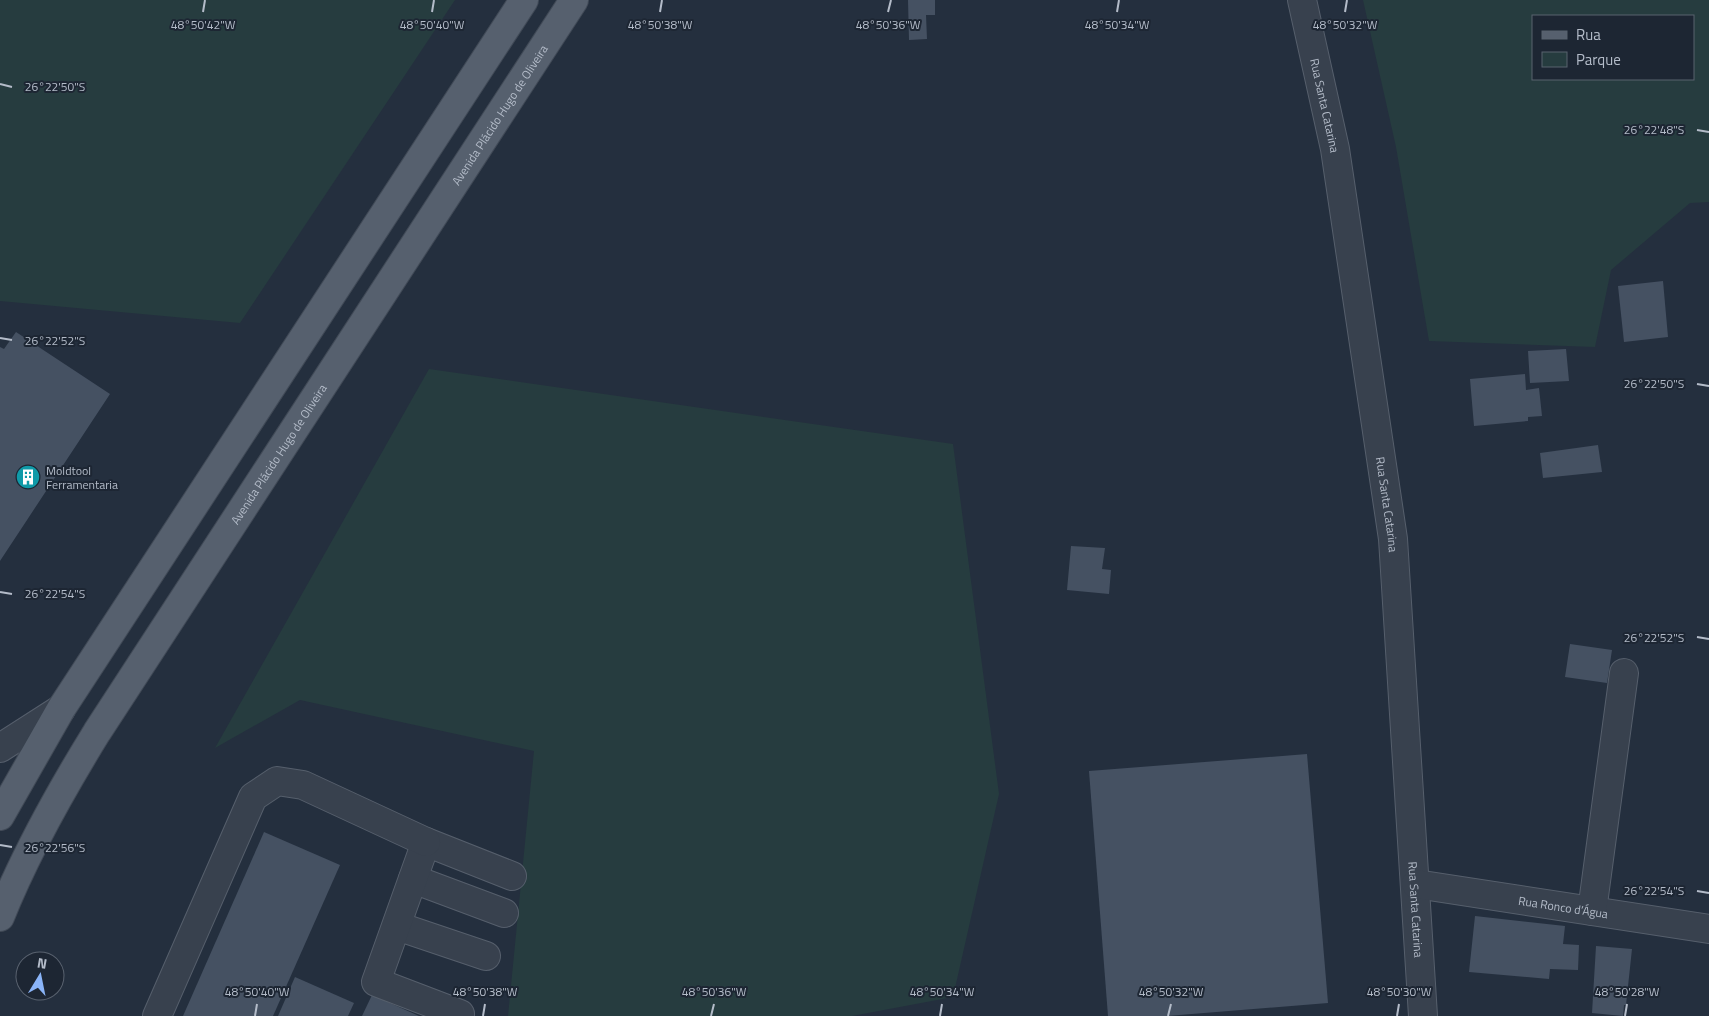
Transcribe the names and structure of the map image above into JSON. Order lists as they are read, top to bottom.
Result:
{
  "streets": {
    "main road": ["Avenida Plácido Hugo de Oliveira"],
    "street": ["Rua Santa Catarina", "Rua Ronco d’Água"]
  },
  "crossings": [
    ["Rua Santa Catarina", "Rua Ronco d’Água"]
  ],
  "places": {
    "building": ["Moldtool Ferramentaria"]
  },
  "legend": ["Rua", "Parque"],
  "north": "top",
  "coordinates": [
    "48°50'42\"W",
    "48°50'40\"W",
    "48°50'38\"W",
    "48°50'36\"W",
    "48°50'34\"W",
    "48°50'32\"W",
    "26°22'50\"S",
    "26°22'48\"S",
    "26°22'52\"S",
    "26°22'54\"S",
    "26°22'56\"S",
    "48°50'30\"W",
    "48°50'28\"W"
  ]
}
